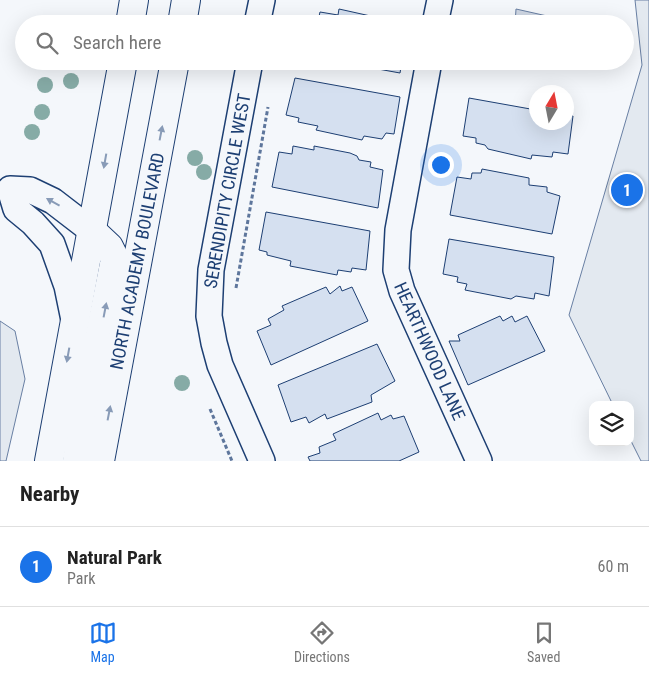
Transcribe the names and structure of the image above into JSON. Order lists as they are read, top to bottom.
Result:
{
  "streets": {
    "main road": ["NORTH ACADEMY BOULEVARD"],
    "street": ["SERENDIPITY CIRCLE WEST", "HEARTHWOOD LANE"]
  },
  "north": "top",
  "page": {
    "search": "Search here",
    "pins": "1",
    "heading": "Nearby",
    "list": [
      {
        "mark": "1",
        "name": "Natural Park",
        "note": "Park",
        "value": "60 m"
      }
    ],
    "nav": ["Map", "Directions", "Saved"]
  }
}
